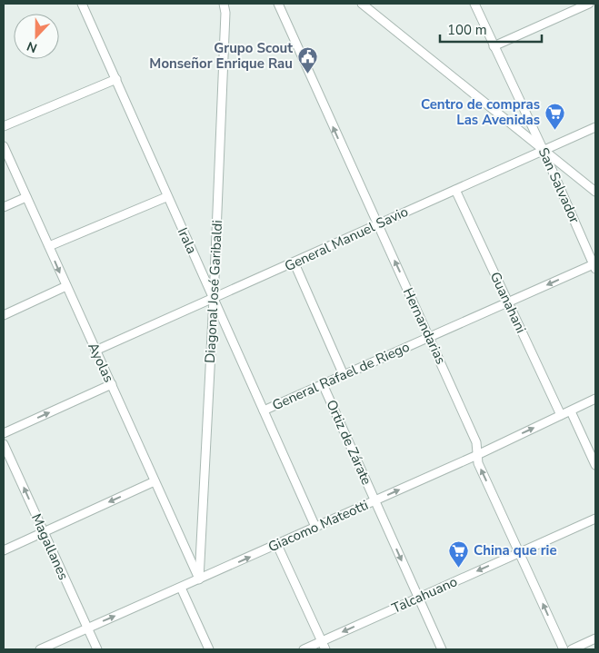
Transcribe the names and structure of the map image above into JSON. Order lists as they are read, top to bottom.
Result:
{
  "streets": {
    "street": [
      "San Salvador",
      "General Manuel Savio",
      "Irala",
      "Diagonal José Garibaldi",
      "Guanahani",
      "Hernandarias",
      "Ayolas",
      "General Rafael de Riego",
      "Ortiz de Zárate",
      "Giacomo Mateotti",
      "Magallanes",
      "Talcahuano"
    ]
  },
  "crossings": [
    ["San Salvador", "General Manuel Savio"],
    ["San Salvador", "General Rafael de Riego"],
    ["General Manuel Savio", "Irala"],
    ["General Manuel Savio", "Diagonal José Garibaldi"],
    ["General Manuel Savio", "Guanahani"],
    ["General Manuel Savio", "Hernandarias"],
    ["General Manuel Savio", "Ayolas"],
    ["Irala", "Diagonal José Garibaldi"],
    ["Irala", "General Rafael de Riego"],
    ["Irala", "Giacomo Mateotti"],
    ["Diagonal José Garibaldi", "Ayolas"],
    ["Diagonal José Garibaldi", "Giacomo Mateotti"],
    ["Guanahani", "General Rafael de Riego"],
    ["Guanahani", "Giacomo Mateotti"],
    ["Hernandarias", "General Rafael de Riego"],
    ["Hernandarias", "Giacomo Mateotti"],
    ["Hernandarias", "Talcahuano"],
    ["Ayolas", "Giacomo Mateotti"],
    ["General Rafael de Riego", "Ortiz de Zárate"],
    ["Ortiz de Zárate", "Giacomo Mateotti"],
    ["Ortiz de Zárate", "Talcahuano"],
    ["Giacomo Mateotti", "Magallanes"]
  ],
  "one_way": [
    "Hernandarias",
    "Ortiz de Zárate",
    "Giacomo Mateotti",
    "Magallanes",
    "Talcahuano"
  ],
  "places": {
    "public building": ["Grupo Scout Monseñor Enrique Rau"],
    "supermarket": ["Centro de compras Las Avenidas", "China que rie"]
  },
  "scale_bar": "100 m",
  "north": "bottom"
}
